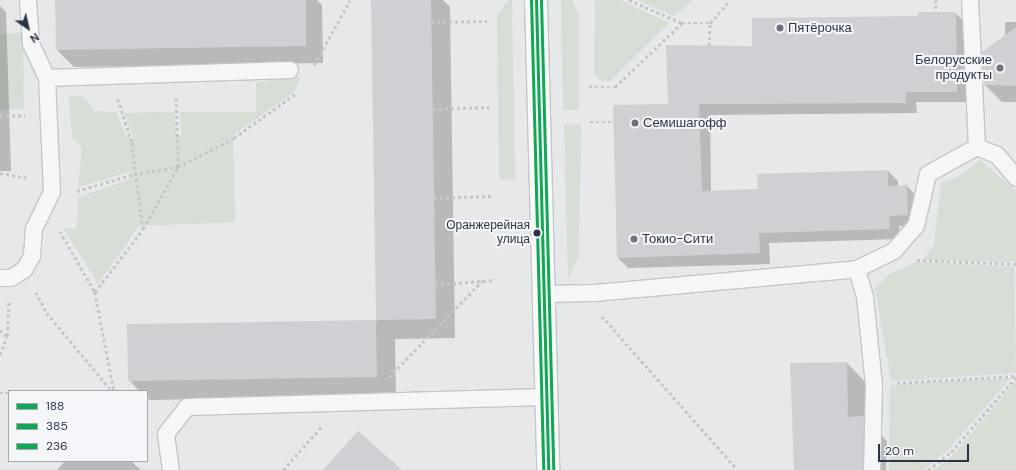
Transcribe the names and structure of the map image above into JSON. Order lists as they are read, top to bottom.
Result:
{
  "places": [
    "Пятёрочка",
    "Белорусские продукты",
    "Семишагофф",
    "Оранжерейная улица",
    "Токио-Сити"
  ],
  "lines": ["transit line 188", "transit line 385", "transit line 236"],
  "legend": ["188", "385", "236"],
  "scale_bar": "20 m",
  "north": "bottom right"
}
